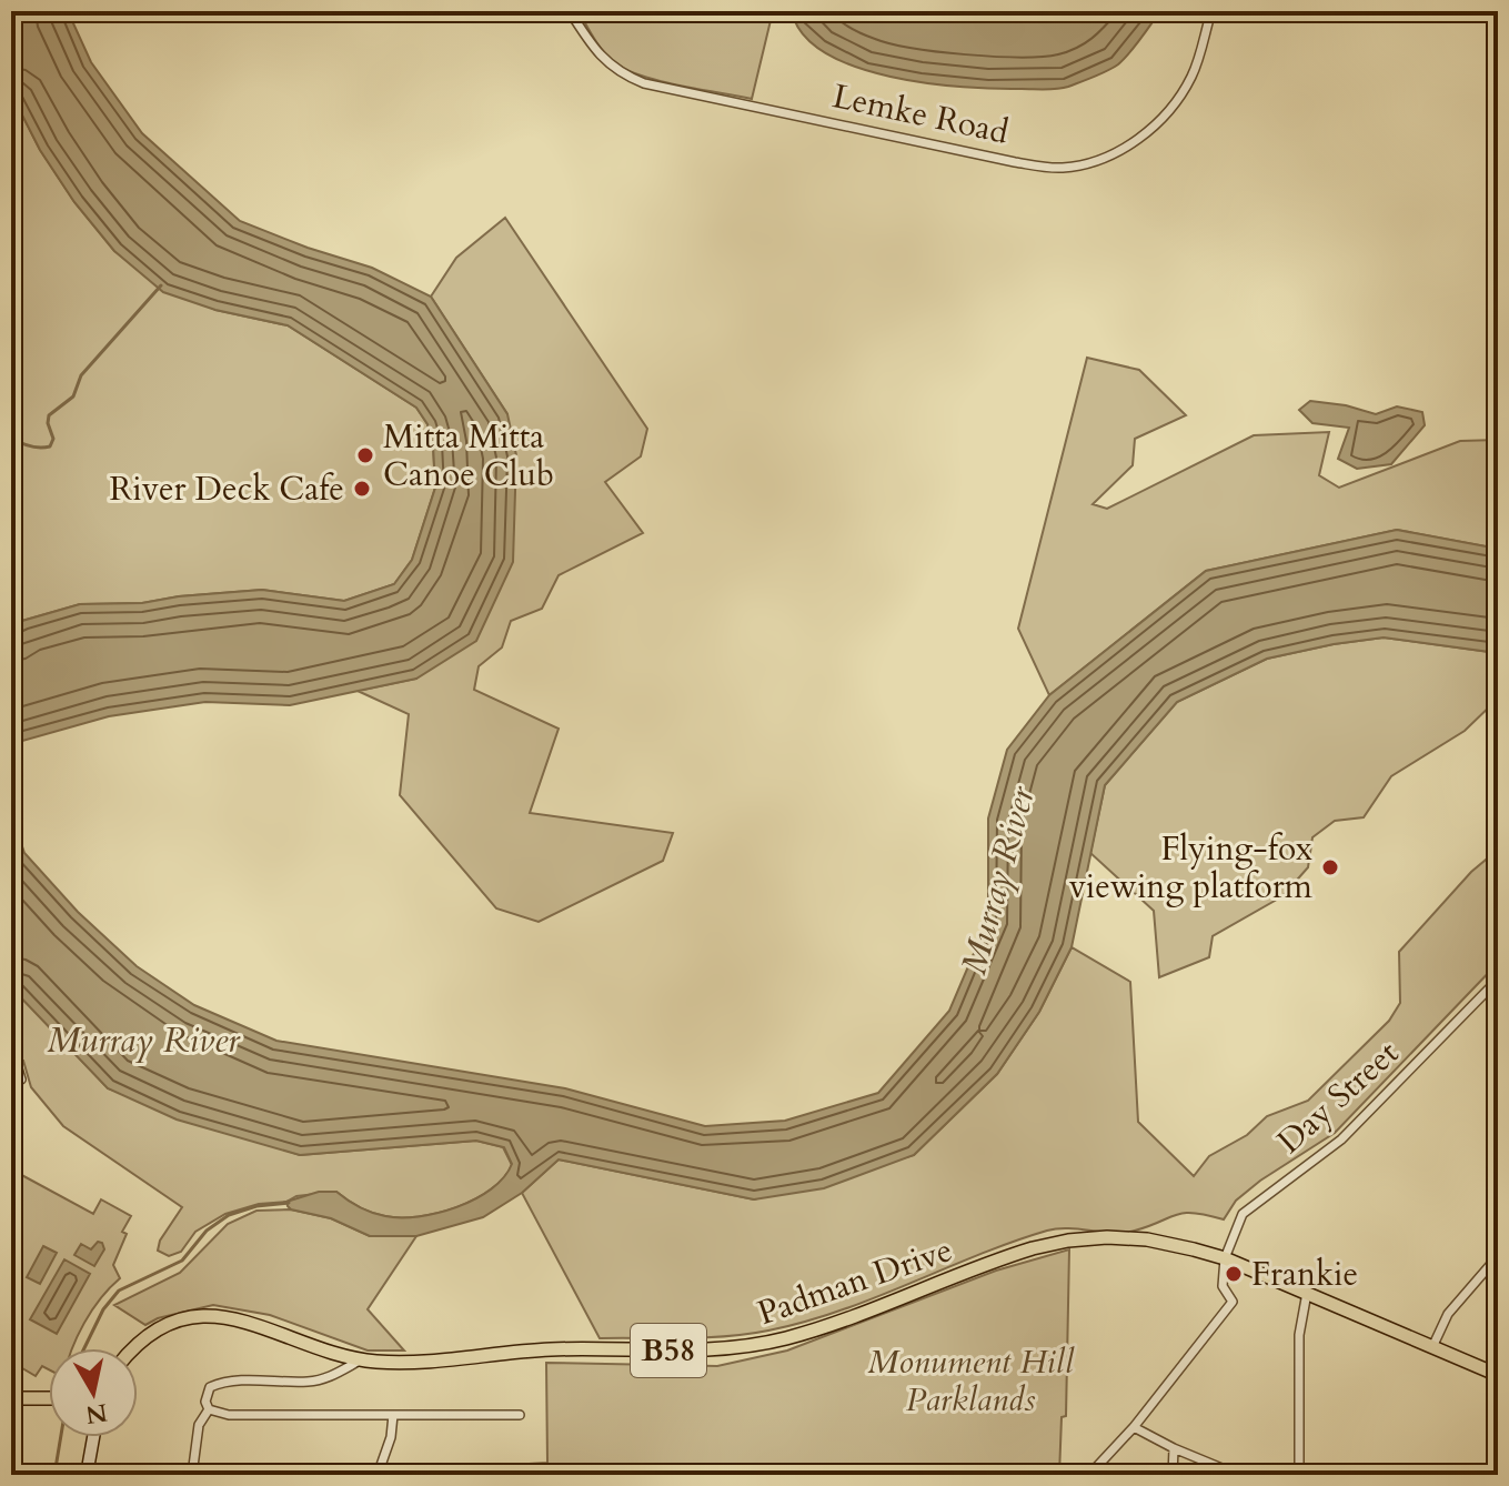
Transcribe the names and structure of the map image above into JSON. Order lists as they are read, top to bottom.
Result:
{
  "streets": {
    "main road": ["Padman Drive", "B58"],
    "street": ["Lemke Road", "Day Street"]
  },
  "crossings": [
    ["Day Street", "Padman Drive"]
  ],
  "water": ["Murray River"],
  "parks": ["Monument Hill Parklands"],
  "places": [
    "Mitta Mitta Canoe Club",
    "River Deck Cafe",
    "Flying-fox viewing platform",
    "Frankie"
  ],
  "north": "bottom"
}
